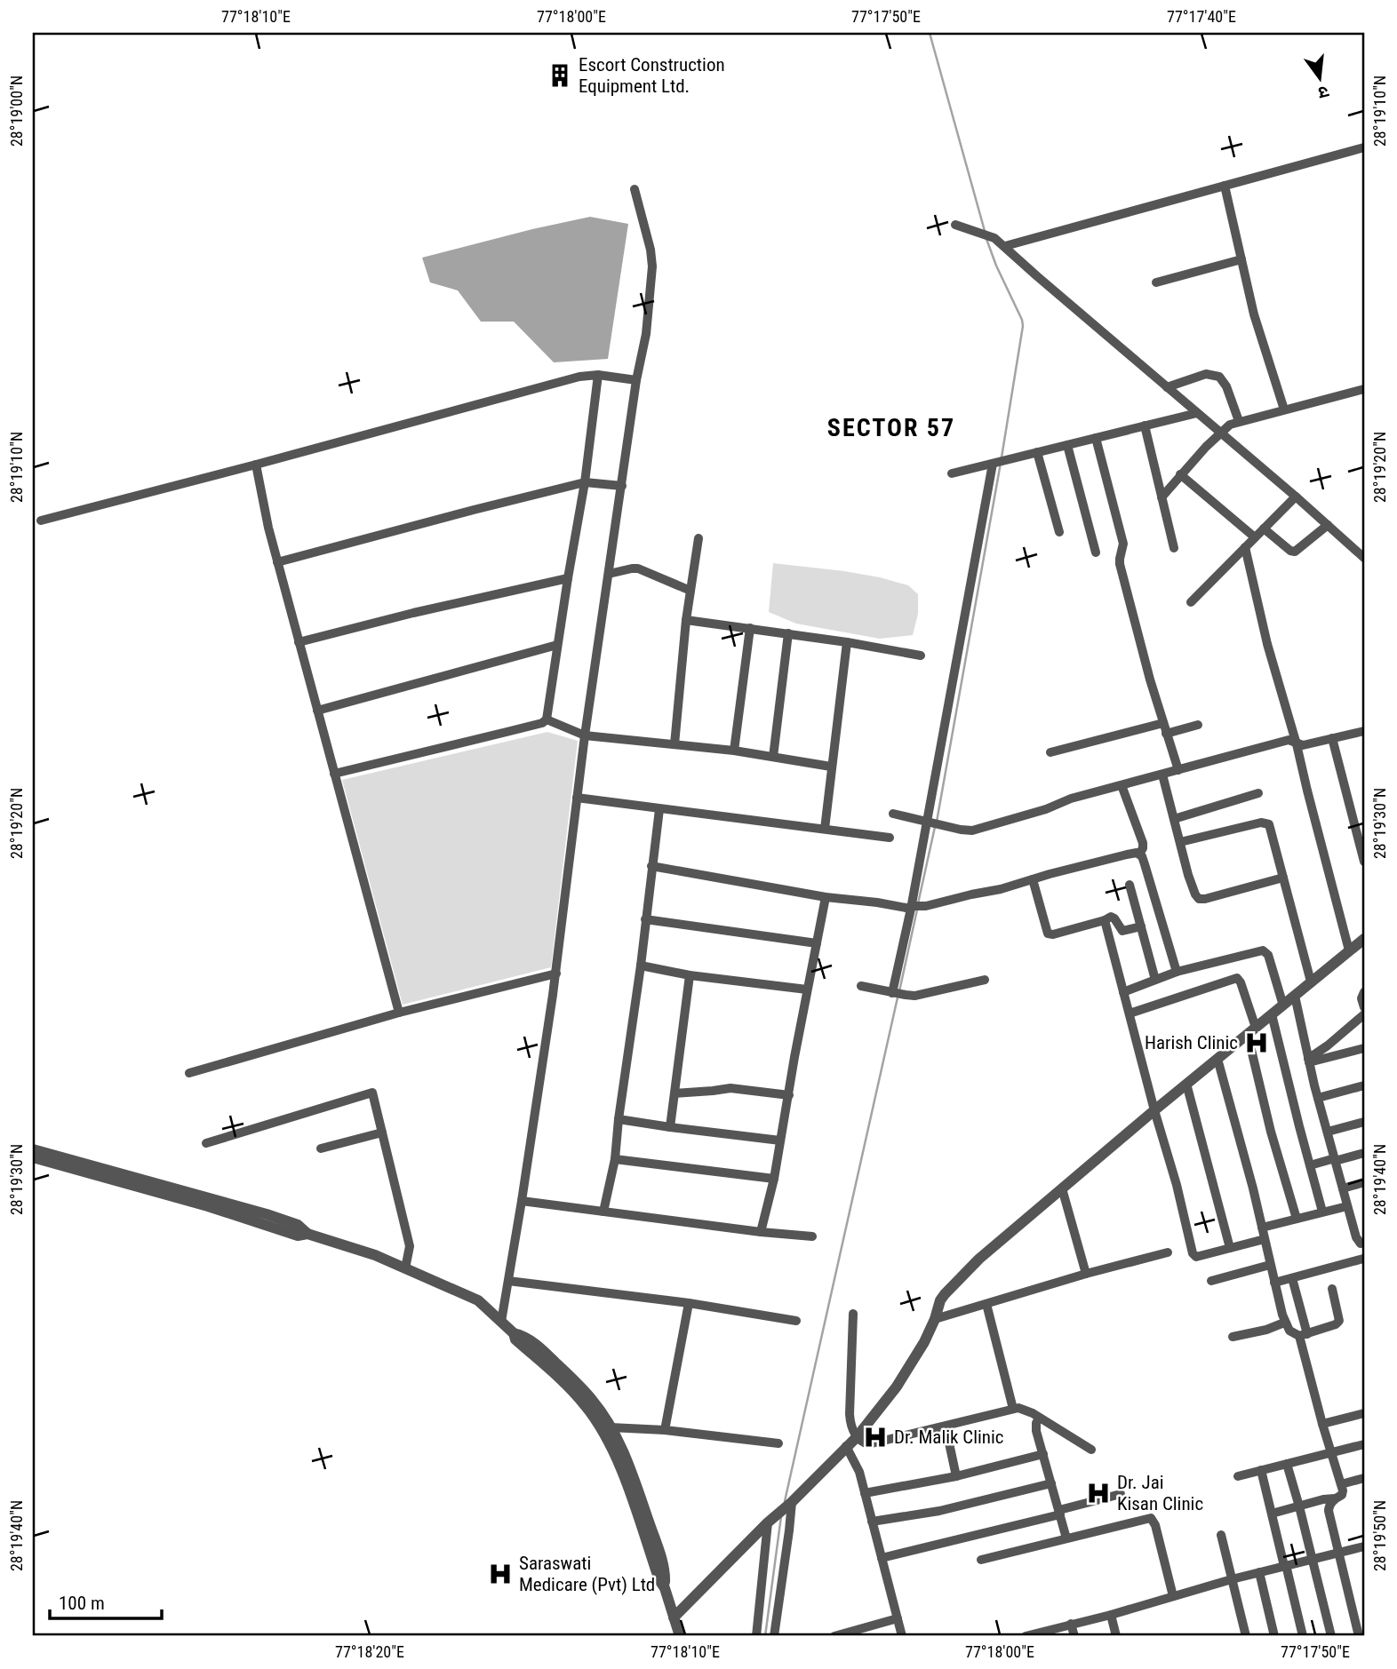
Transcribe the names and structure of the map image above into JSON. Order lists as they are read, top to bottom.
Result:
{
  "districts": ["SECTOR 57"],
  "places": {
    "building": ["Escort Construction Equipment Ltd."],
    "hospital": [
      "Harish Clinic",
      "Dr. Malik Clinic",
      "Dr. Jai Kisan Clinic",
      "Saraswati Medicare (Pvt) Ltd"
    ]
  },
  "scale_bar": "100 m",
  "north": "bottom",
  "coordinates": [
    "77°18'10\"E",
    "77°18'00\"E",
    "77°17'50\"E",
    "77°17'40\"E",
    "28°19'00\"N",
    "28°19'10\"N",
    "28°19'20\"N",
    "28°19'30\"N",
    "28°19'40\"N",
    "28°19'50\"N",
    "77°18'20\"E"
  ]
}
